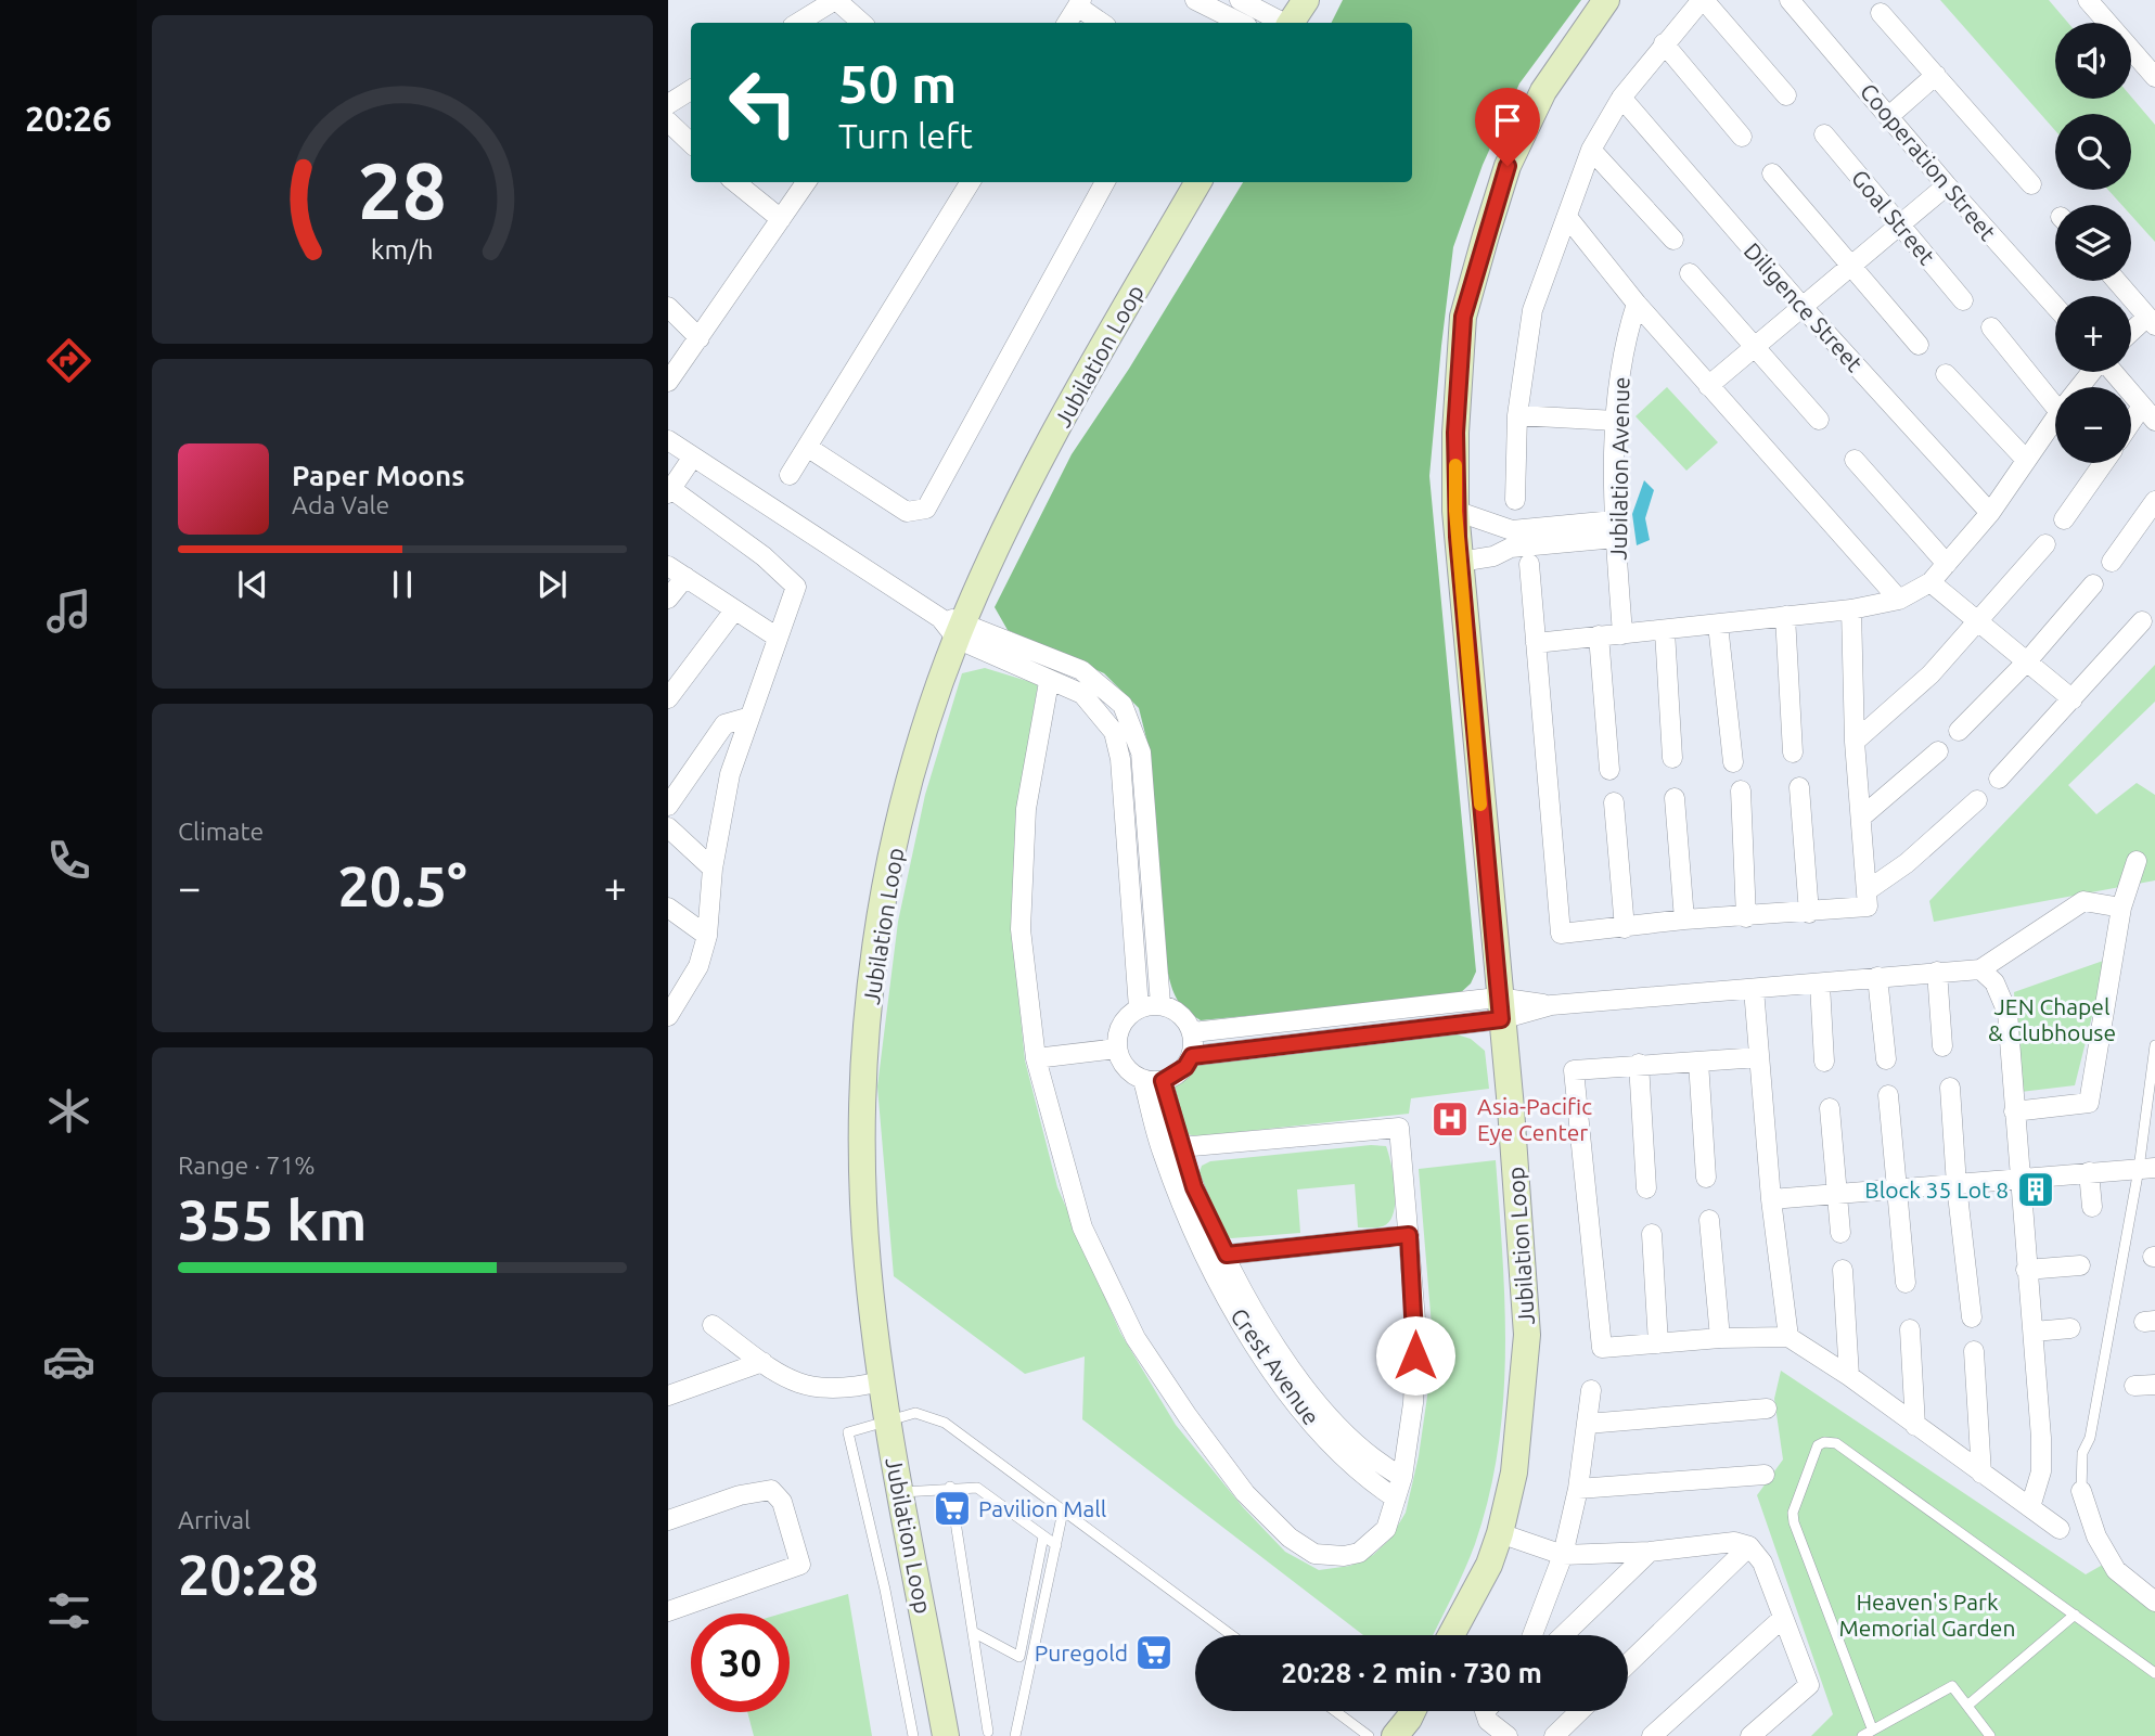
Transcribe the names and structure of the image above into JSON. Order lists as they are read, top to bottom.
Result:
{
  "streets": {
    "main road": ["Jubilation Loop"],
    "street": [
      "Cooperation Street",
      "Goal Street",
      "Diligence Street",
      "Jubilation Avenue",
      "Crest Avenue"
    ]
  },
  "parks": ["JEN Chapel & Clubhouse", "Heaven's Park Memorial Garden"],
  "places": {
    "hospital": ["Asia-Pacific Eye Center"],
    "building": ["Block 35 Lot 8"],
    "supermarket": ["Pavilion Mall", "Puregold"]
  },
  "page": {
    "tabs": "20:26",
    "map_buttons": ["+", "−"],
    "turn": ["50 m", "Turn left"],
    "song": ["Paper Moons", "Ada Vale"],
    "tile": [
      "Climate",
      ["Range · 71%", "355 km"],
      ["Arrival", "20:28"]
    ],
    "heat": ["−", "20.5°", "+"],
    "limit": "30",
    "trip": "20:28 · 2 min · 730 m",
    "gauge": ["28", "km/h"]
  }
}
